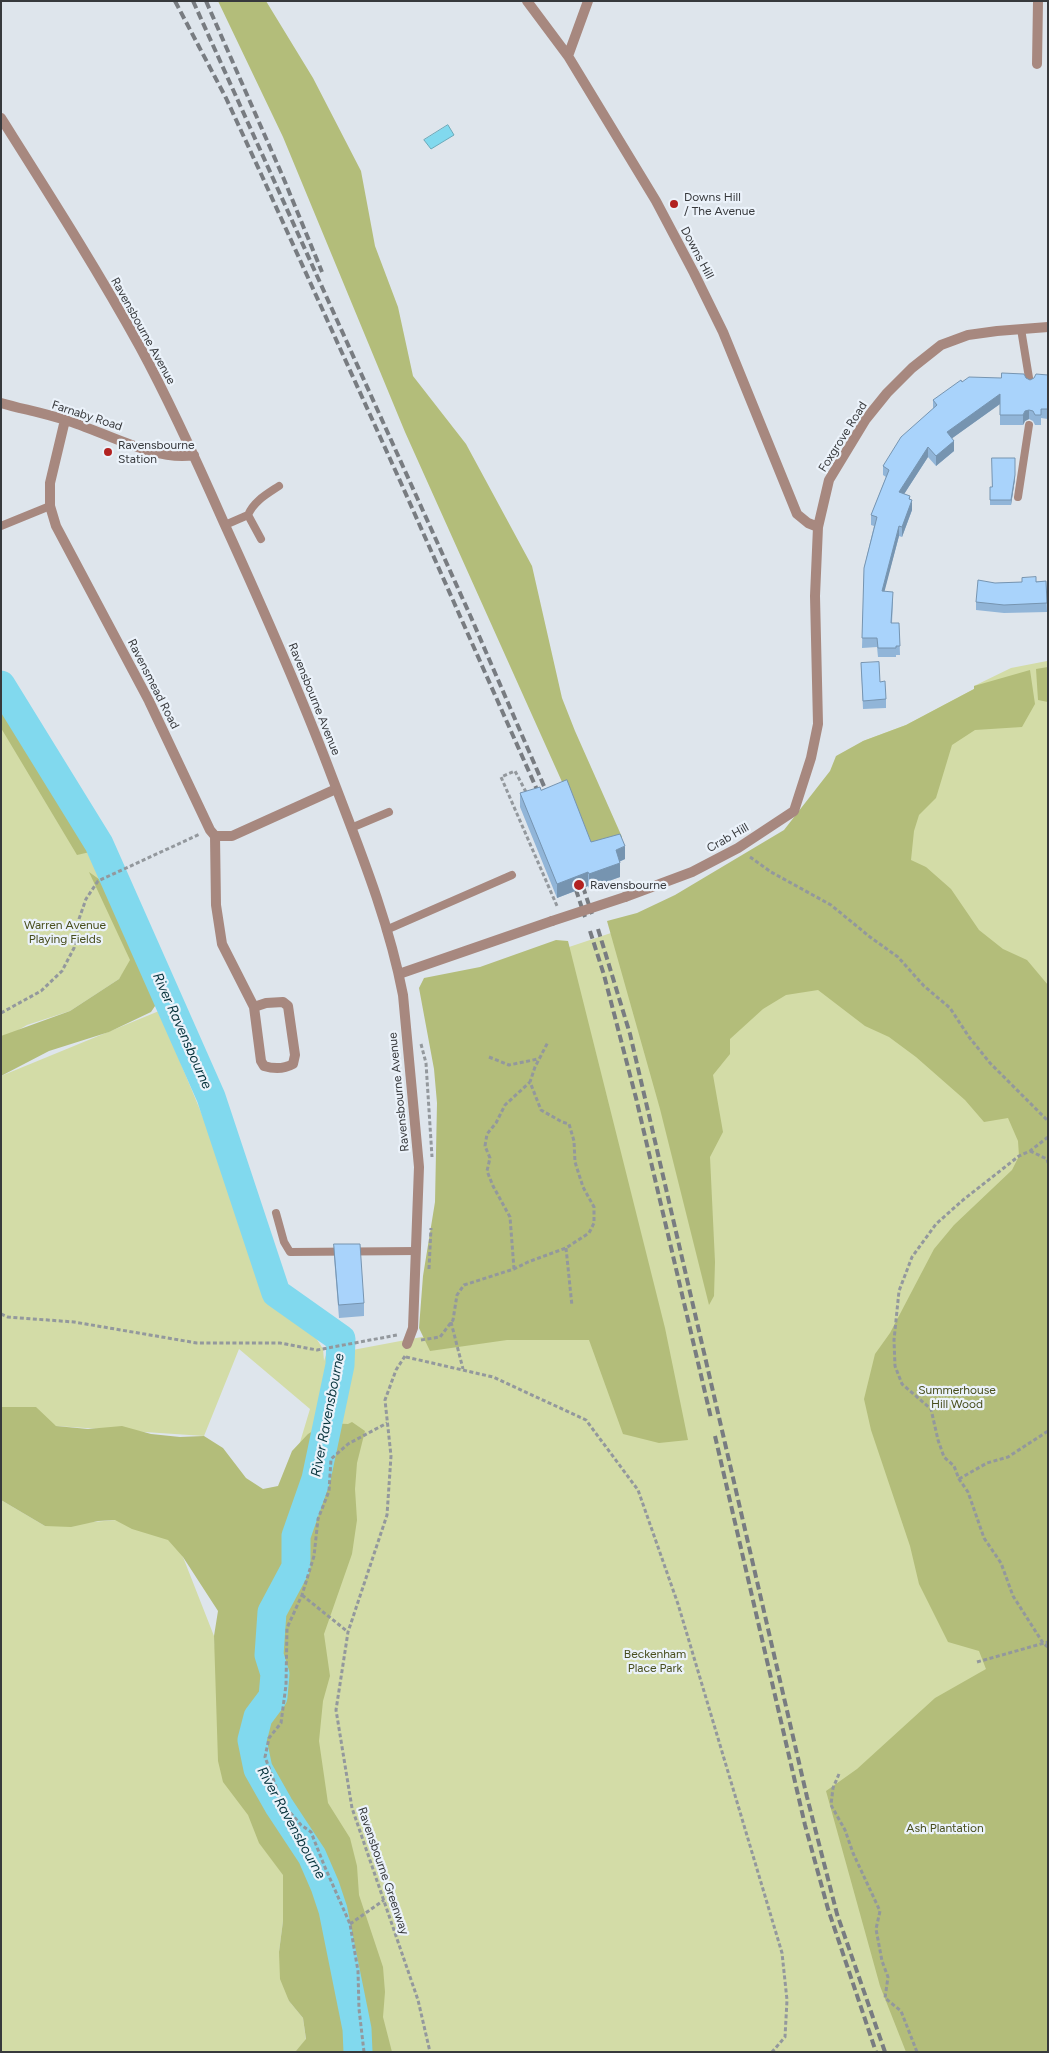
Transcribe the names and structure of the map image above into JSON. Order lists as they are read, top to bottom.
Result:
{
  "streets": {
    "street": [
      "Downs Hill",
      "Ravensbourne Avenue",
      "Farnaby Road",
      "Foxgrove Road",
      "Ravensmead Road",
      "Crab Hill"
    ],
    "path": ["Ravensbourne Greenway"]
  },
  "crossings": [
    ["Downs Hill", "Foxgrove Road"],
    ["Downs Hill", "Crab Hill"],
    ["Ravensbourne Avenue", "Farnaby Road"],
    ["Ravensbourne Avenue", "Crab Hill"],
    ["Ravensbourne Avenue", "Ravensbourne Greenway"],
    ["Farnaby Road", "Ravensmead Road"],
    ["Foxgrove Road", "Crab Hill"]
  ],
  "water": ["River Ravensbourne"],
  "parks": [
    "Warren Avenue Playing Fields",
    "Summerhouse Hill Wood",
    "Beckenham Place Park",
    "Ash Plantation"
  ],
  "places": ["Downs Hill / The Avenue", "Ravensbourne Station", "Ravensbourne"]
}
